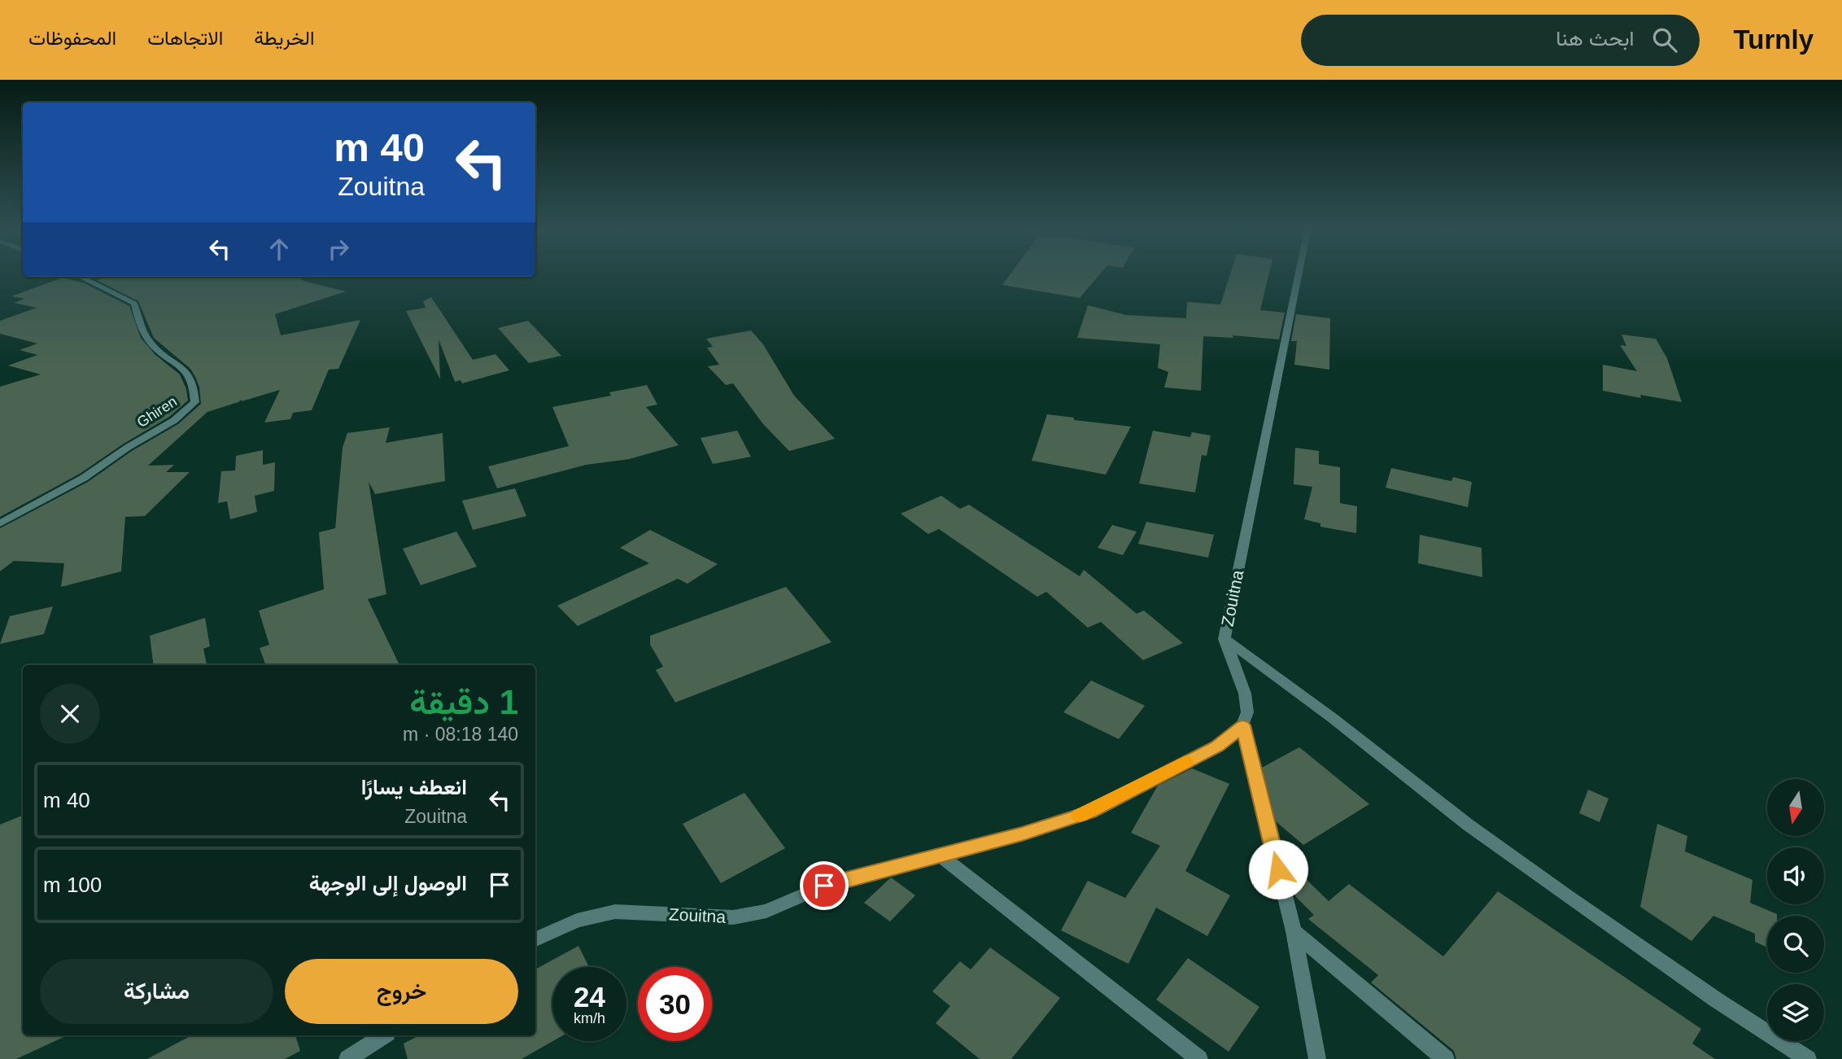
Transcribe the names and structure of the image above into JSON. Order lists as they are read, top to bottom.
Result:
{
  "streets": {
    "street": ["Ghiren", "Zouitna"]
  },
  "north": "bottom",
  "page": {
    "header": "Turnly",
    "search": "ابحث هنا",
    "nav": ["الخريطة", "الاتجاهات", "المحفوظات"],
    "turn": ["40 m", "Zouitna"],
    "heading": ["1 دقيقة", "140 m · 08:18"],
    "list": [
      {
        "name": "انعطف يسارًا",
        "note": "Zouitna",
        "value": "40 m"
      },
      {
        "name": "الوصول إلى الوجهة",
        "value": "100 m"
      }
    ],
    "buttons": ["خروج", "مشاركة"],
    "speed": "24 km/h",
    "limit": "30"
  }
}
